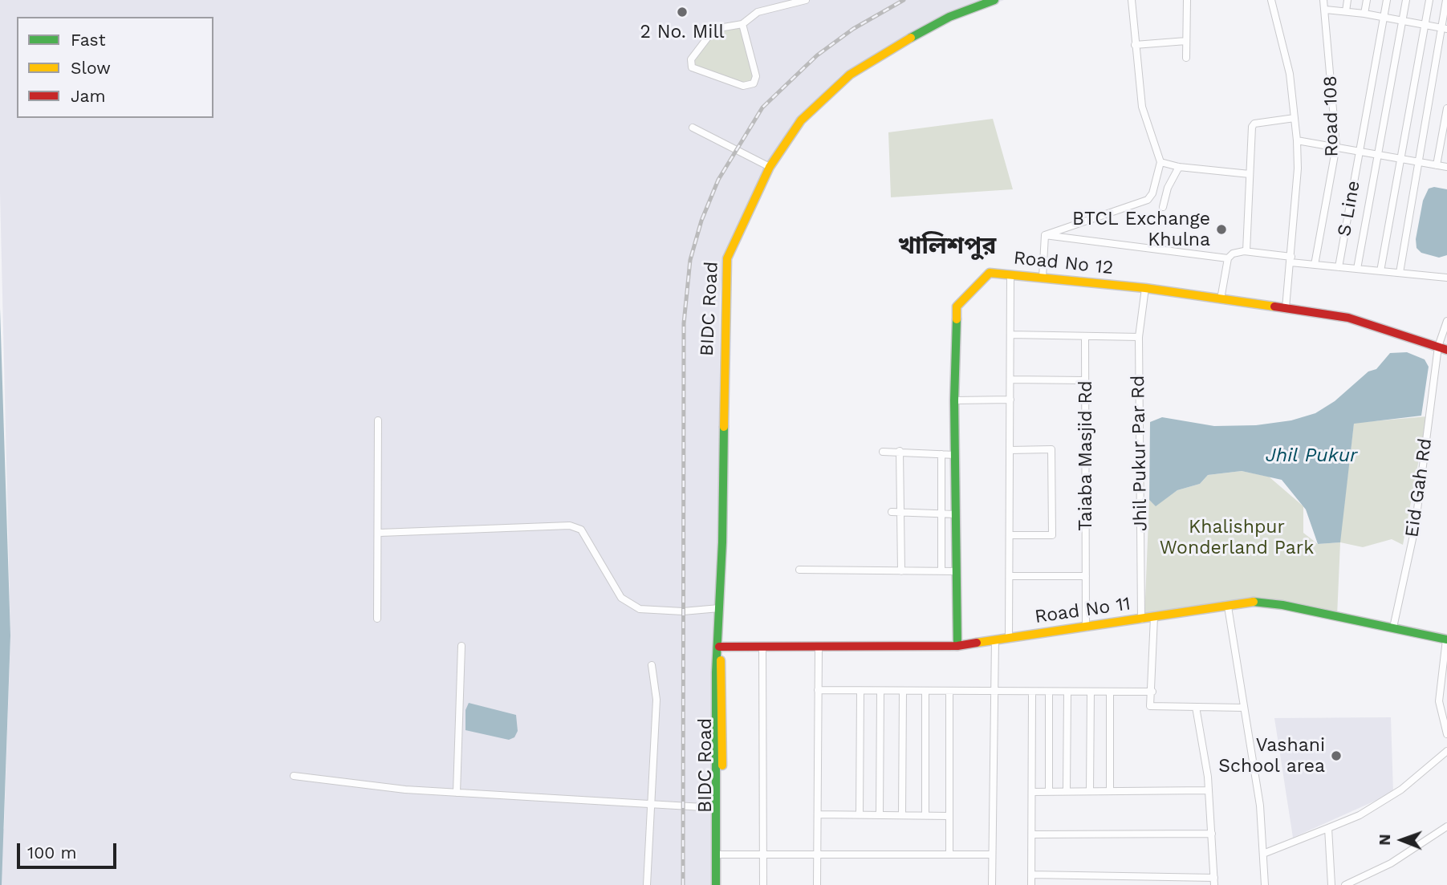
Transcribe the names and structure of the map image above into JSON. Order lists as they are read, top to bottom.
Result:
{
  "streets": {
    "street": [
      "Road 108",
      "S Line",
      "Road No 12",
      "BIDC Road",
      "Jhil Pukur Par Rd",
      "Taiaba Masjid Rd",
      "Eid Gah Rd",
      "Road No 11"
    ]
  },
  "crossings": [
    ["Road No 12", "Jhil Pukur Par Rd"],
    ["Road No 12", "Eid Gah Rd"],
    ["Road No 12", "Road No 11"],
    ["BIDC Road", "Road No 11"],
    ["Jhil Pukur Par Rd", "Road No 11"],
    ["Taiaba Masjid Rd", "Road No 11"],
    ["Eid Gah Rd", "Road No 11"]
  ],
  "districts": ["খালিশপুর"],
  "water": ["Jhil Pukur"],
  "parks": ["Khalishpur Wonderland Park"],
  "places": ["2 No. Mill", "BTCL Exchange Khulna", "Vashani School area"],
  "legend": ["Fast", "Slow", "Jam"],
  "scale_bar": "100 m",
  "north": "left"
}
